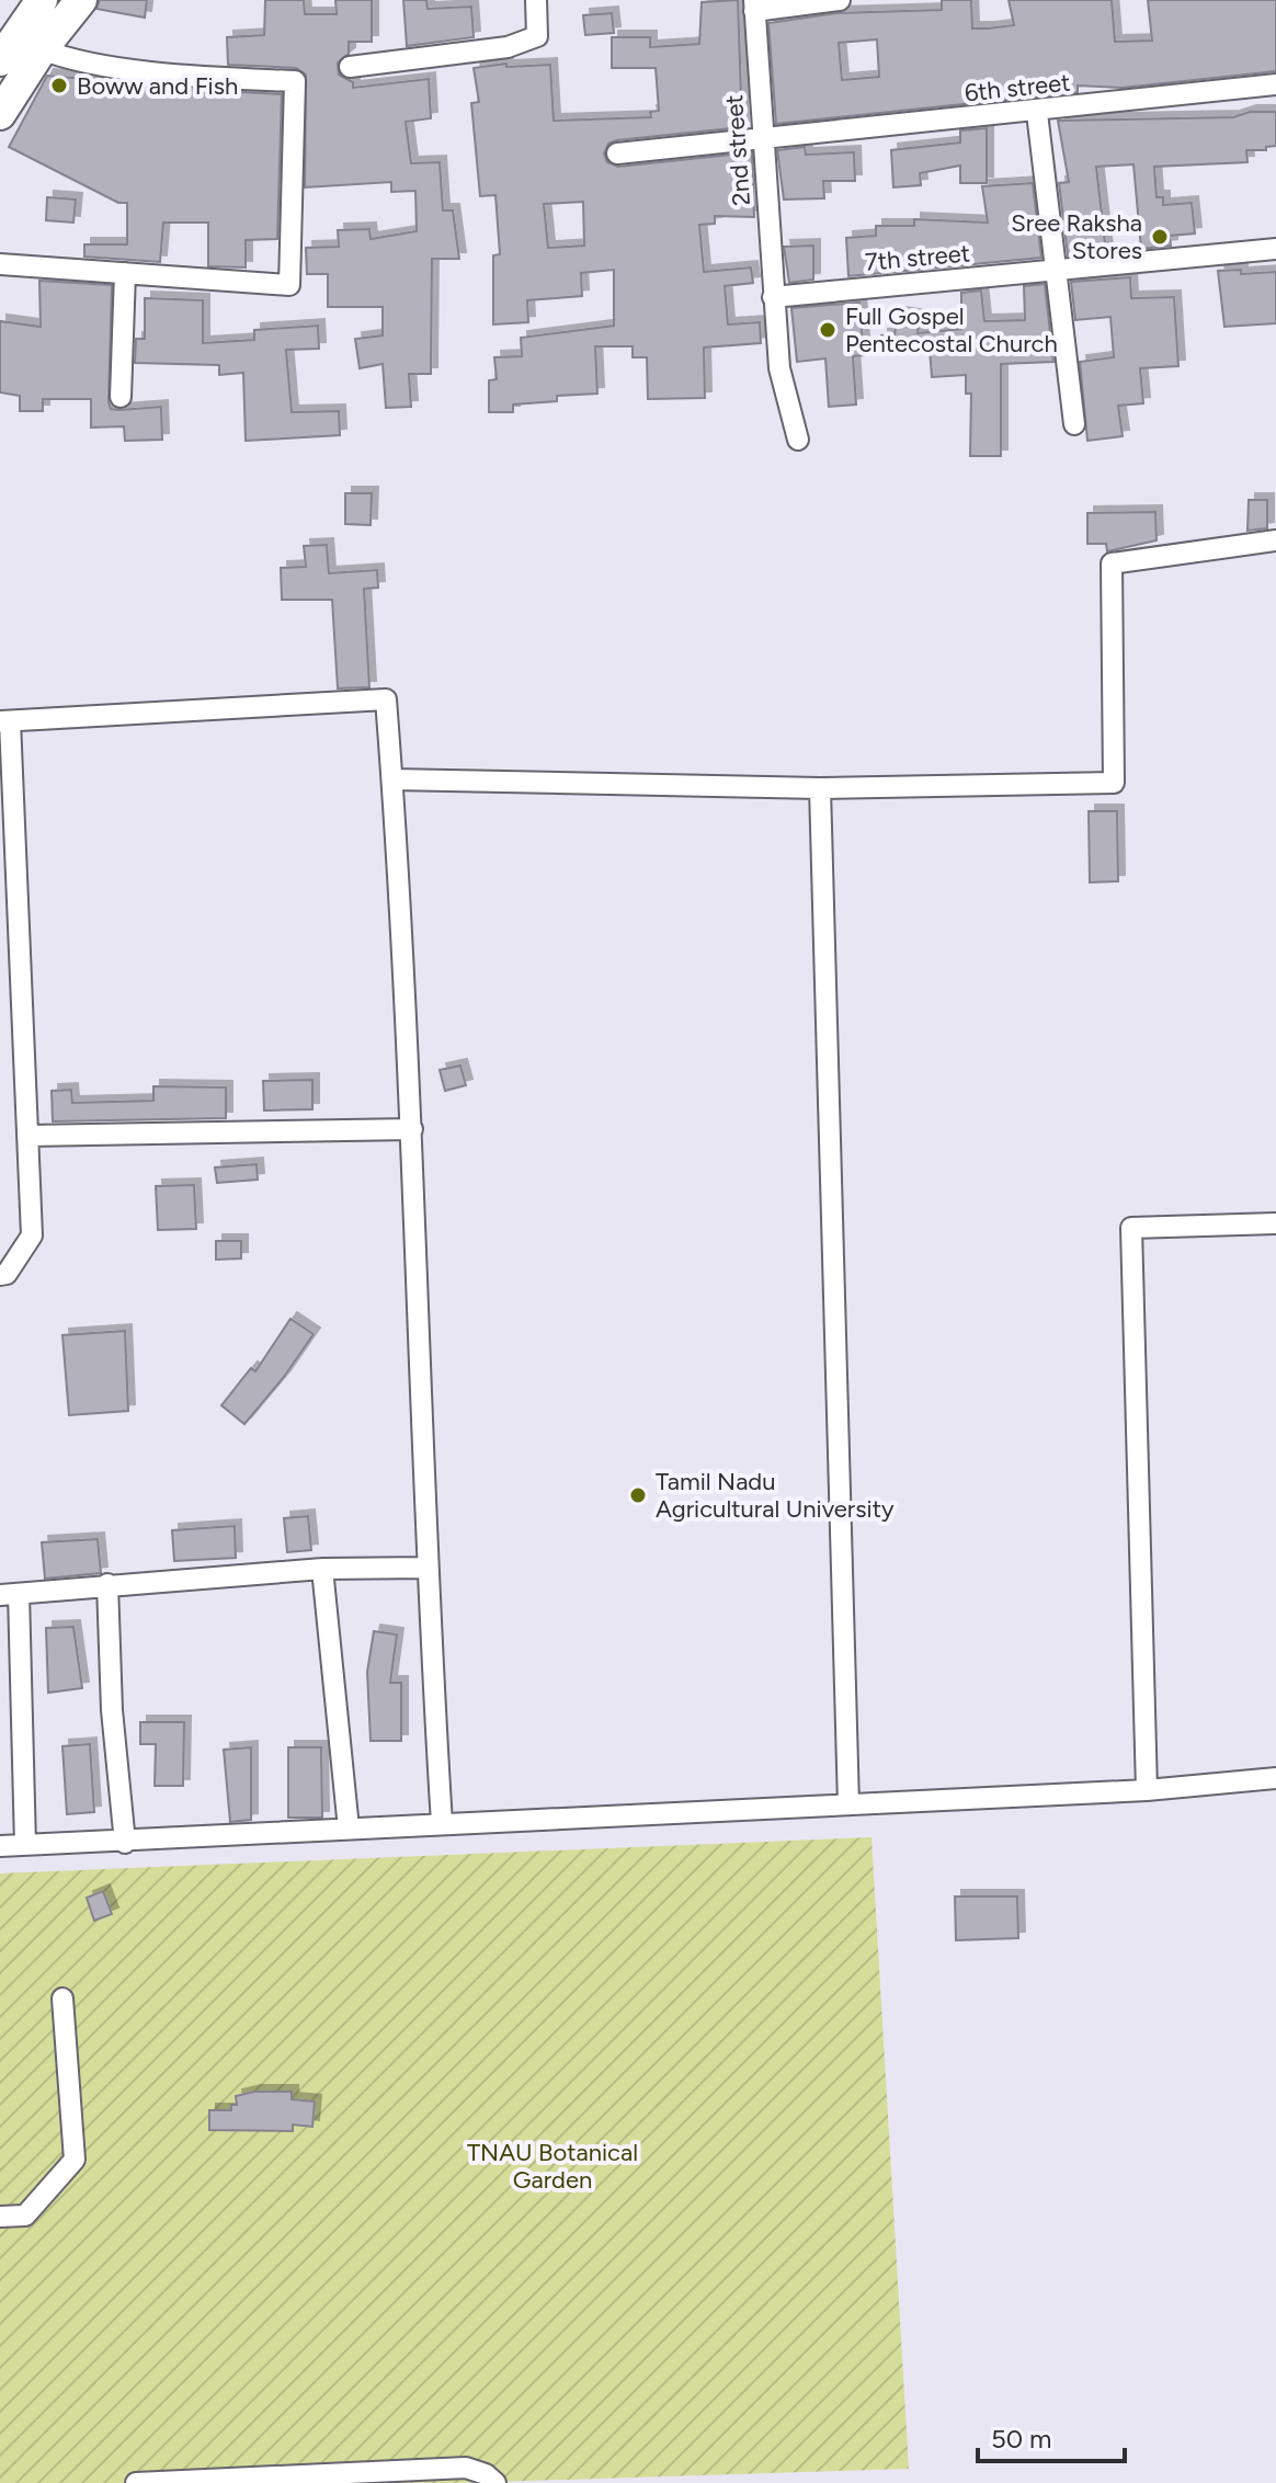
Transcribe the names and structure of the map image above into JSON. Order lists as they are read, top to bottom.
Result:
{
  "streets": {
    "street": ["6th street", "2nd street", "7th street"]
  },
  "crossings": [
    ["6th street", "2nd street"],
    ["2nd street", "7th street"]
  ],
  "parks": ["TNAU Botanical Garden"],
  "places": [
    "Boww and Fish",
    "Sree Raksha Stores",
    "Full Gospel Pentecostal Church",
    "Tamil Nadu Agricultural University"
  ],
  "scale_bar": "50 m"
}
